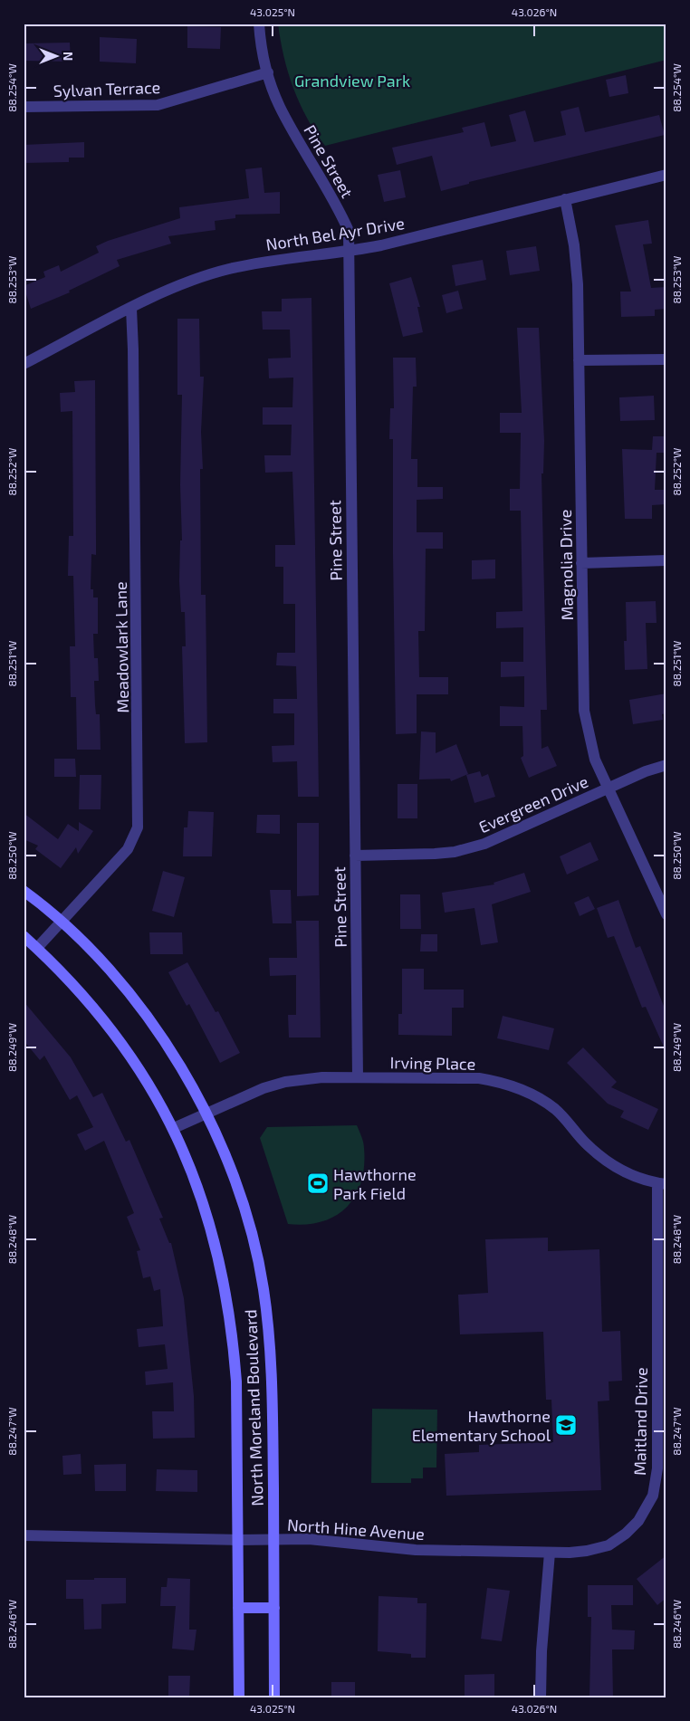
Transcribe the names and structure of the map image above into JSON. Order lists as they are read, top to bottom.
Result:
{
  "streets": {
    "street": [
      "Sylvan Terrace",
      "Pine Street",
      "North Bel Ayr Drive",
      "Magnolia Drive",
      "Meadowlark Lane",
      "Evergreen Drive",
      "Irving Place",
      "North Moreland Boulevard",
      "Maitland Drive",
      "North Hine Avenue"
    ]
  },
  "crossings": [
    ["Sylvan Terrace", "Pine Street"],
    ["Pine Street", "North Bel Ayr Drive"],
    ["Pine Street", "Evergreen Drive"],
    ["Pine Street", "Irving Place"],
    ["North Bel Ayr Drive", "Magnolia Drive"],
    ["North Bel Ayr Drive", "Meadowlark Lane"],
    ["Magnolia Drive", "Evergreen Drive"],
    ["Meadowlark Lane", "North Moreland Boulevard"],
    ["Irving Place", "North Moreland Boulevard"],
    ["Irving Place", "Maitland Drive"],
    ["North Moreland Boulevard", "North Hine Avenue"],
    ["Maitland Drive", "North Hine Avenue"]
  ],
  "parks": ["Grandview Park"],
  "places": {
    "sports": ["Hawthorne Park Field"],
    "school or university": ["Hawthorne Elementary School"]
  },
  "north": "right",
  "coordinates": [
    "43.025°N",
    "43.026°N",
    "88.254°W",
    "88.253°W",
    "88.252°W",
    "88.251°W",
    "88.250°W",
    "88.249°W",
    "88.248°W",
    "88.247°W",
    "88.246°W"
  ]
}
